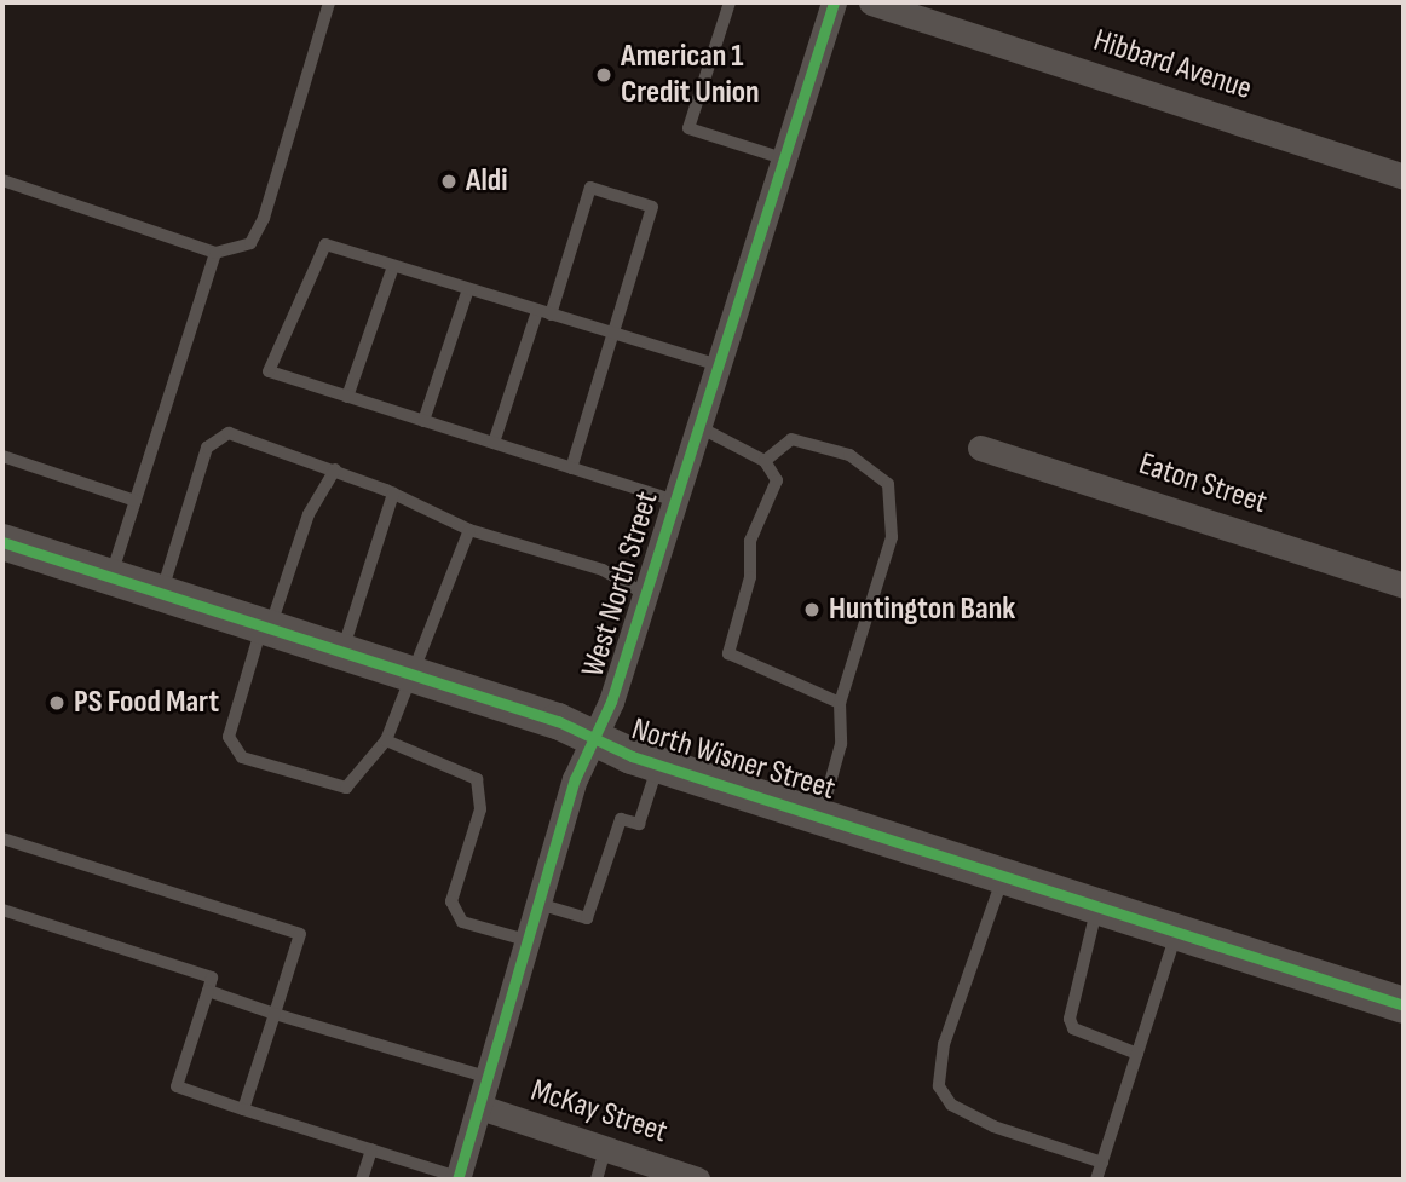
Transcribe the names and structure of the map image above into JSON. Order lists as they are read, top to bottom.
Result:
{
  "streets": {
    "street": [
      "Hibbard Avenue",
      "Eaton Street",
      "West North Street",
      "North Wisner Street",
      "McKay Street"
    ]
  },
  "crossings": [
    ["West North Street", "North Wisner Street"],
    ["West North Street", "McKay Street"]
  ],
  "places": [
    "American 1 Credit Union",
    "Aldi",
    "Huntington Bank",
    "PS Food Mart"
  ]
}
